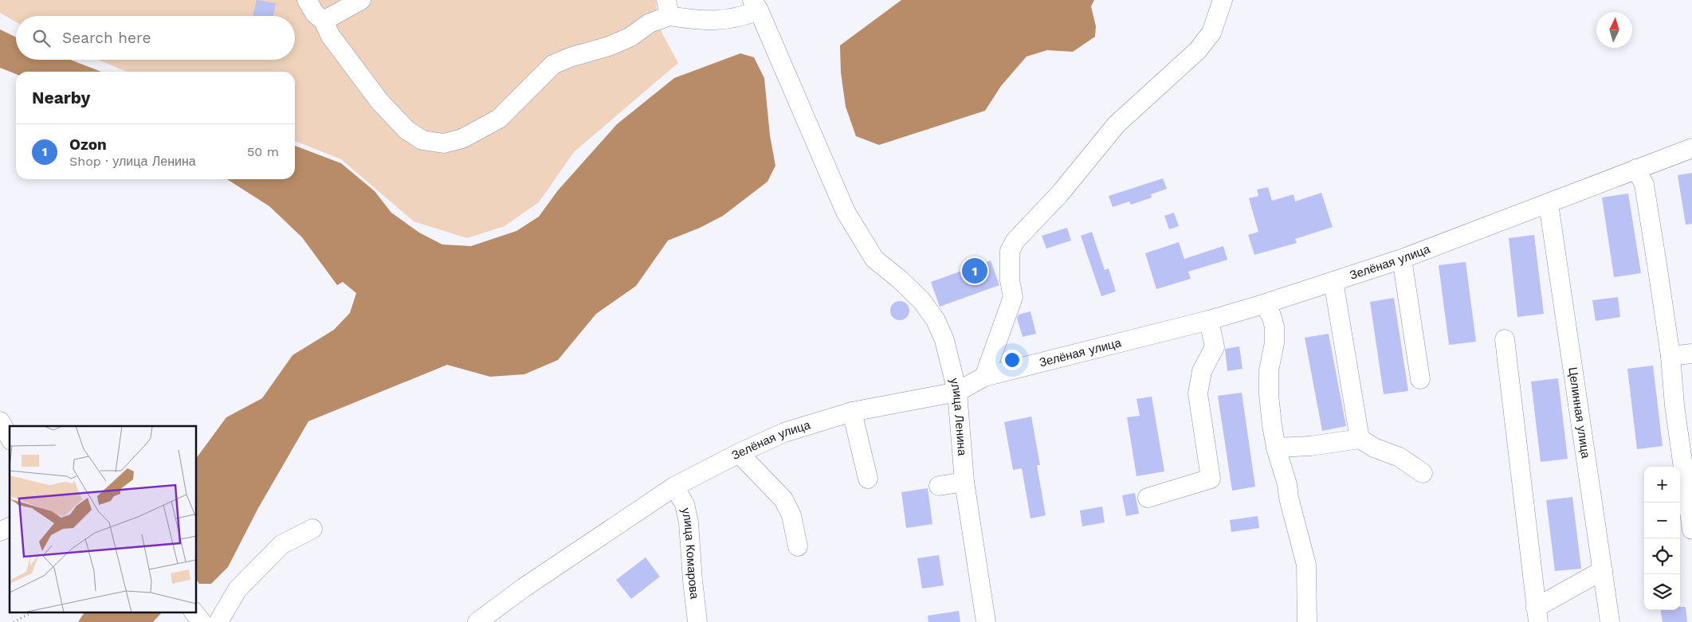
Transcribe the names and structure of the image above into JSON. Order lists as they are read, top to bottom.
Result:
{
  "streets": {
    "street": [
      "Зелёная улица",
      "Целинная улица",
      "улица Ленина",
      "улица Комарова"
    ]
  },
  "crossings": [
    ["Зелёная улица", "Целинная улица"],
    ["Зелёная улица", "улица Ленина"],
    ["Зелёная улица", "улица Комарова"]
  ],
  "north": "top",
  "page": {
    "search": "Search here",
    "heading": "Nearby",
    "list": [
      {
        "mark": "1",
        "name": "Ozon",
        "note": "Shop · улица Ленина",
        "value": "50 m"
      }
    ],
    "pins": "1",
    "map_buttons": ["+", "−"]
  }
}
